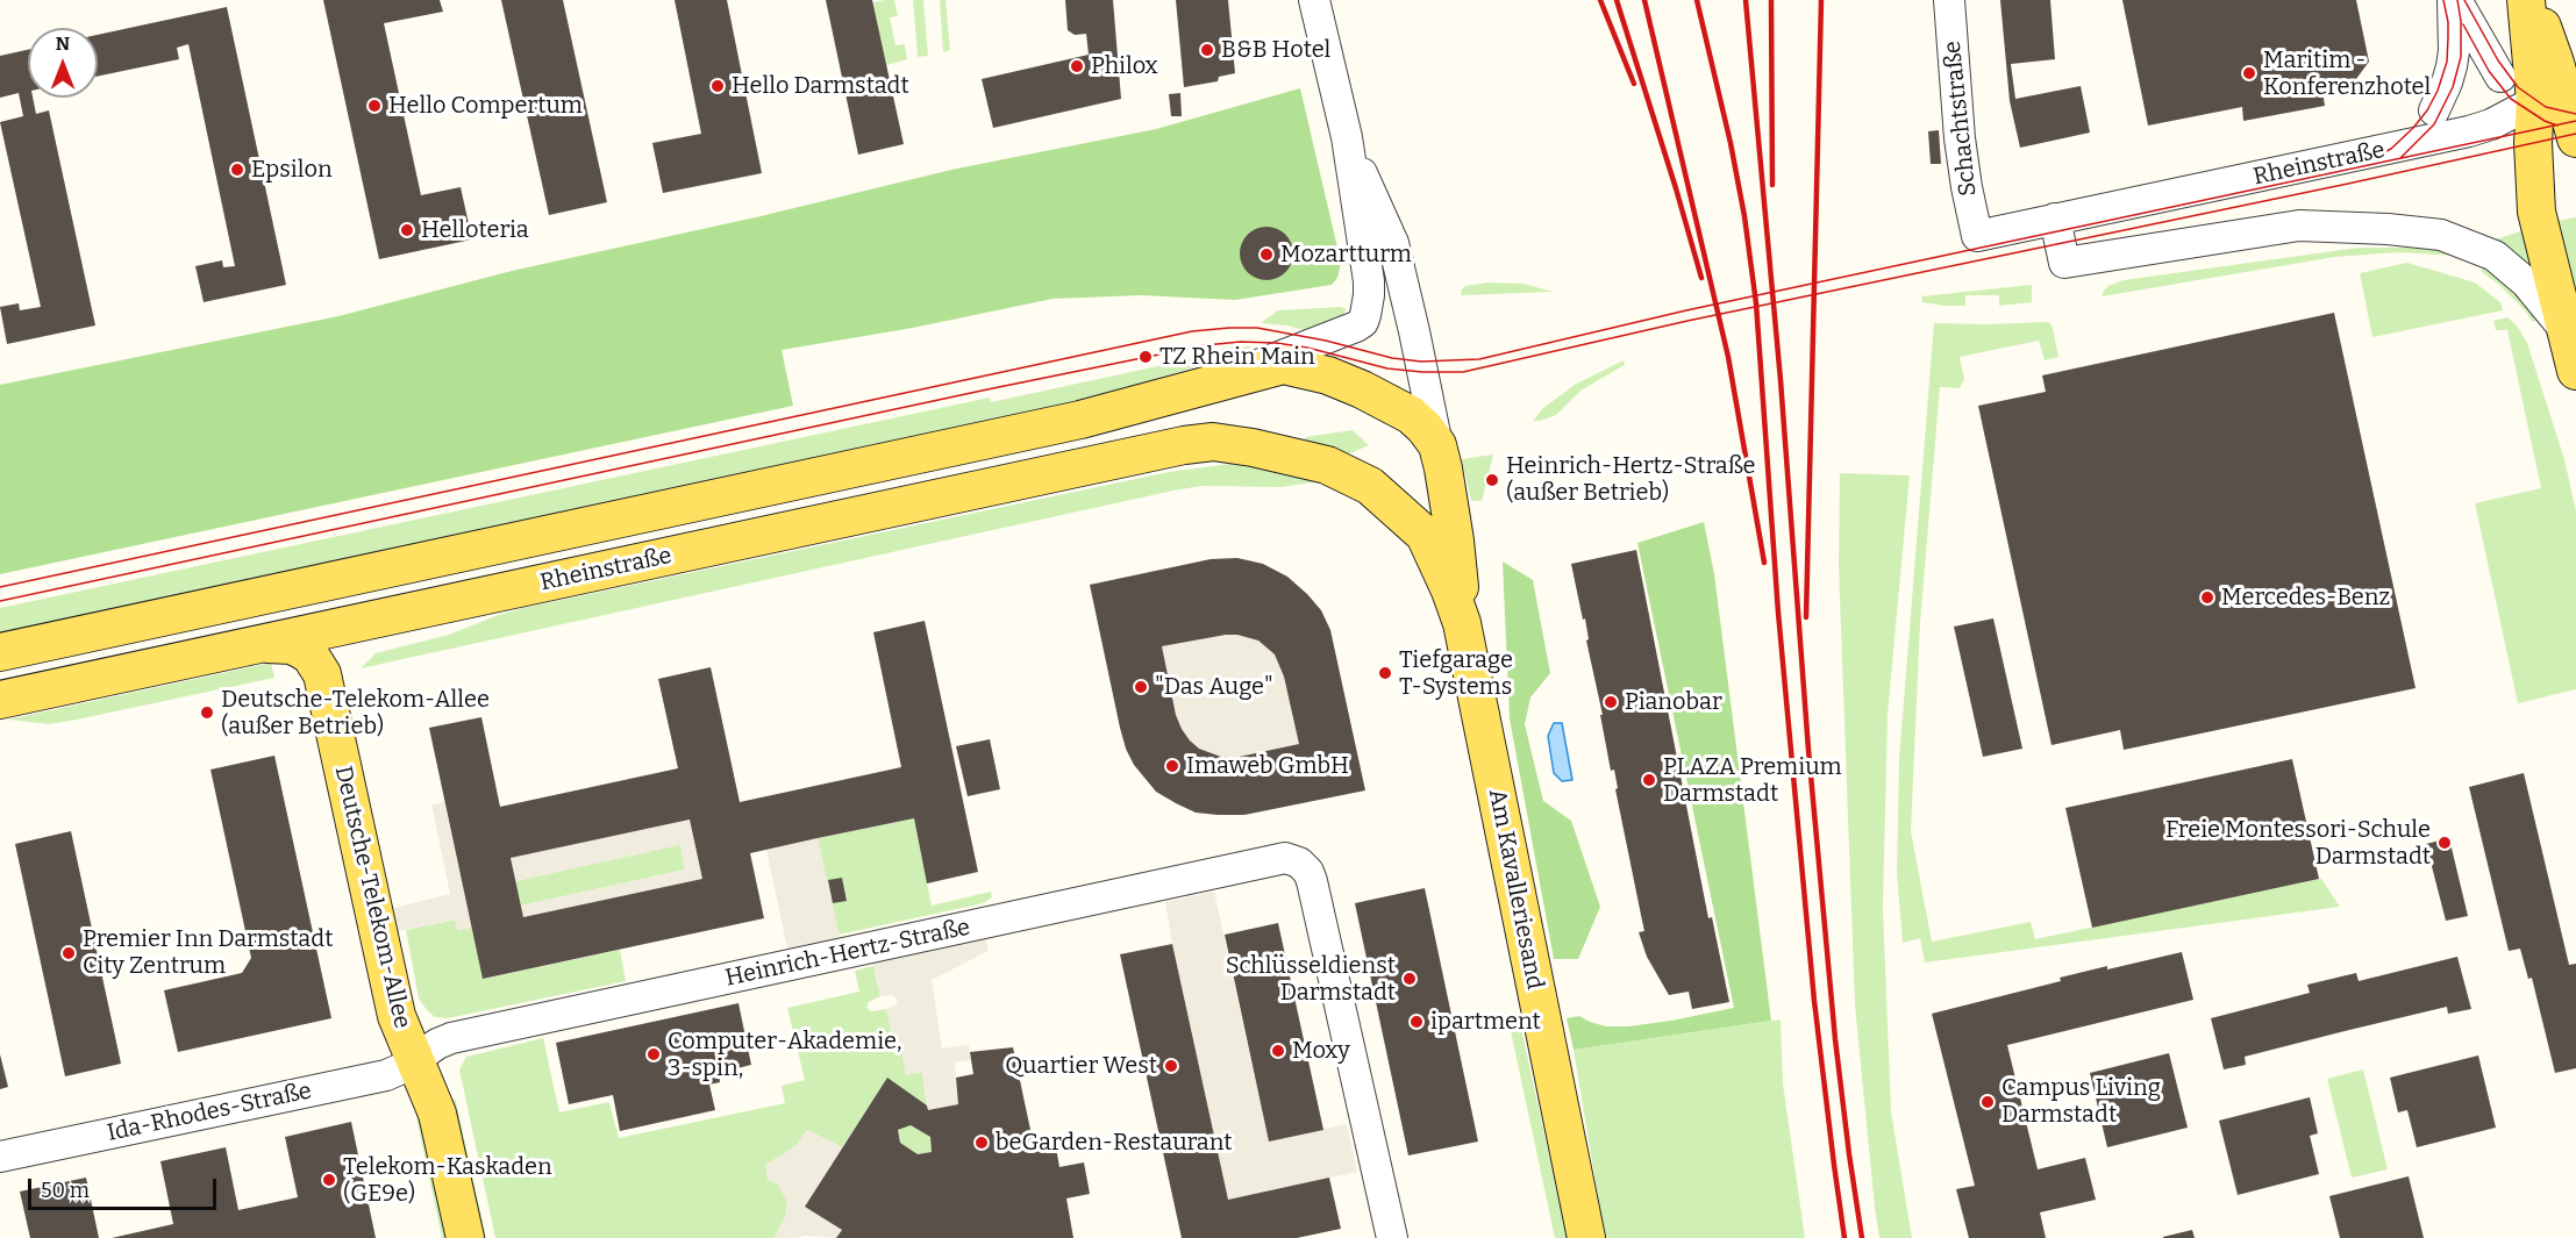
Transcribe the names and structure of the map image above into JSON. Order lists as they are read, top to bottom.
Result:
{
  "streets": {
    "main road": ["Rheinstraße", "Am Kavalleriesand", "Deutsche-Telekom-Allee"],
    "street": ["Schachtstraße", "Heinrich-Hertz-Straße", "Ida-Rhodes-Straße"]
  },
  "crossings": [
    ["Schachtstraße", "Rheinstraße"],
    ["Rheinstraße", "Am Kavalleriesand"],
    ["Rheinstraße", "Deutsche-Telekom-Allee"],
    ["Deutsche-Telekom-Allee", "Heinrich-Hertz-Straße"],
    ["Deutsche-Telekom-Allee", "Ida-Rhodes-Straße"],
    ["Heinrich-Hertz-Straße", "Ida-Rhodes-Straße"]
  ],
  "places": [
    "B&B Hotel",
    "Philox",
    "Maritim - Konferenzhotel",
    "Hello Darmstadt",
    "Hello Compertum",
    "Epsilon",
    "Helloteria",
    "Mozartturm",
    "TZ Rhein Main",
    "Heinrich-Hertz-Straße (außer Betrieb)",
    "Mercedes-Benz",
    "Tiefgarage T-Systems",
    "\"Das Auge\"",
    "Pianobar",
    "Deutsche-Telekom-Allee (außer Betrieb)",
    "Imaweb GmbH",
    "PLAZA Premium Darmstadt",
    "Freie Montessori-Schule Darmstadt",
    "Premier Inn Darmstadt City Zentrum",
    "Schlüsseldienst Darmstadt",
    "ipartment",
    "Moxy",
    "Computer-Akademie, 3-spin,",
    "Quartier West",
    "Campus Living Darmstadt",
    "beGarden-Restaurant",
    "Telekom-Kaskaden (GE9e)"
  ],
  "scale_bar": "50 m",
  "north": "top"
}
